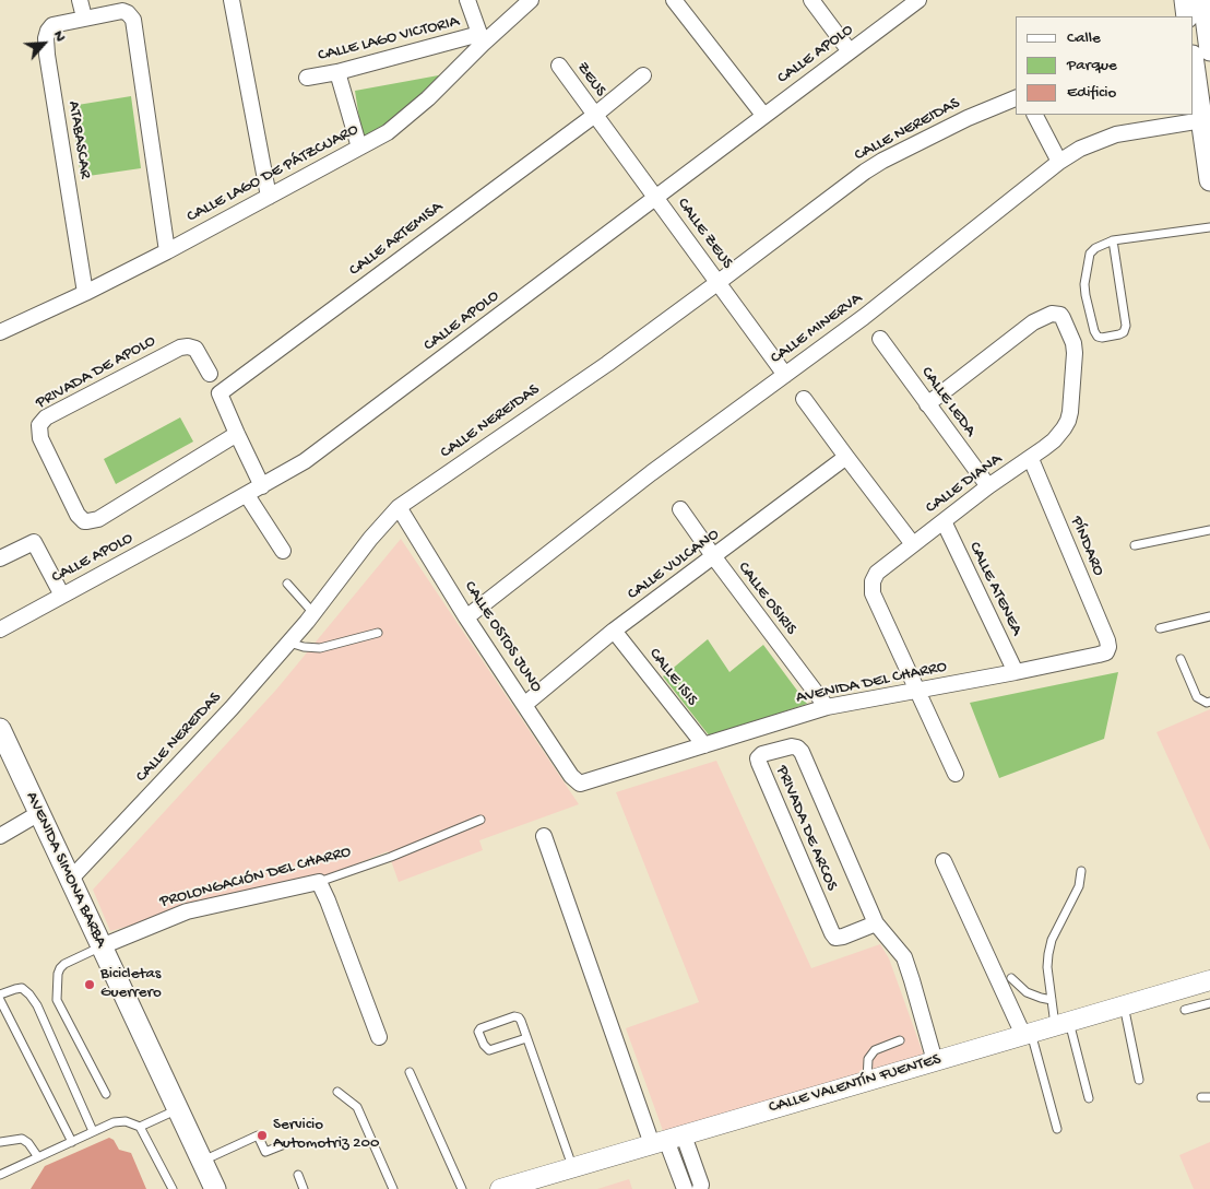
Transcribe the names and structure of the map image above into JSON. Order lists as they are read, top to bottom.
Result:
{
  "streets": {
    "main road": ["AVENIDA SIMONA BARBA"],
    "street": [
      "CALLE LAGO VICTORIA",
      "CALLE APOLO",
      "ZEUS",
      "CALLE NEREIDAS",
      "ATABASCAR",
      "CALLE LAGO DE PÁTZCUARO",
      "CALLE ZEUS",
      "CALLE ARTEMISA",
      "CALLE MINERVA",
      "PRIVADA DE APOLO",
      "CALLE LEDA",
      "CALLE DIANA",
      "PÍNDARO",
      "CALLE VULCANO",
      "CALLE ATENEA",
      "CALLE OSIRIS",
      "CALLE OSTOS JUNO",
      "CALLE ISIS",
      "AVENIDA DEL CHARRO",
      "PRIVADA DE ARCOS",
      "PROLONGACIÓN DEL CHARRO",
      "CALLE VALENTÍN FUENTES"
    ]
  },
  "crossings": [
    ["CALLE LAGO VICTORIA", "CALLE LAGO DE PÁTZCUARO"],
    ["CALLE APOLO", "CALLE ZEUS"],
    ["ZEUS", "CALLE ZEUS"],
    ["ZEUS", "CALLE ARTEMISA"],
    ["CALLE NEREIDAS", "CALLE ZEUS"],
    ["CALLE NEREIDAS", "CALLE OSTOS JUNO"],
    ["CALLE NEREIDAS", "AVENIDA SIMONA BARBA"],
    ["ATABASCAR", "CALLE LAGO DE PÁTZCUARO"],
    ["CALLE ZEUS", "CALLE ARTEMISA"],
    ["CALLE ZEUS", "CALLE MINERVA"],
    ["CALLE ARTEMISA", "PRIVADA DE APOLO"],
    ["CALLE MINERVA", "CALLE OSTOS JUNO"],
    ["CALLE LEDA", "CALLE DIANA"],
    ["CALLE DIANA", "PÍNDARO"],
    ["CALLE DIANA", "CALLE ATENEA"],
    ["CALLE DIANA", "AVENIDA DEL CHARRO"],
    ["PÍNDARO", "AVENIDA DEL CHARRO"],
    ["CALLE VULCANO", "CALLE OSIRIS"],
    ["CALLE VULCANO", "CALLE OSTOS JUNO"],
    ["CALLE VULCANO", "CALLE ISIS"],
    ["CALLE ATENEA", "AVENIDA DEL CHARRO"],
    ["CALLE OSIRIS", "AVENIDA DEL CHARRO"],
    ["CALLE OSTOS JUNO", "AVENIDA DEL CHARRO"],
    ["CALLE ISIS", "AVENIDA DEL CHARRO"],
    ["PRIVADA DE ARCOS", "CALLE VALENTÍN FUENTES"],
    ["AVENIDA SIMONA BARBA", "PROLONGACIÓN DEL CHARRO"]
  ],
  "places": ["Bicicletas Guerrero", "Servicio Automotriz 200"],
  "legend": ["Calle", "Parque", "Edificio"],
  "north": "top right"
}
